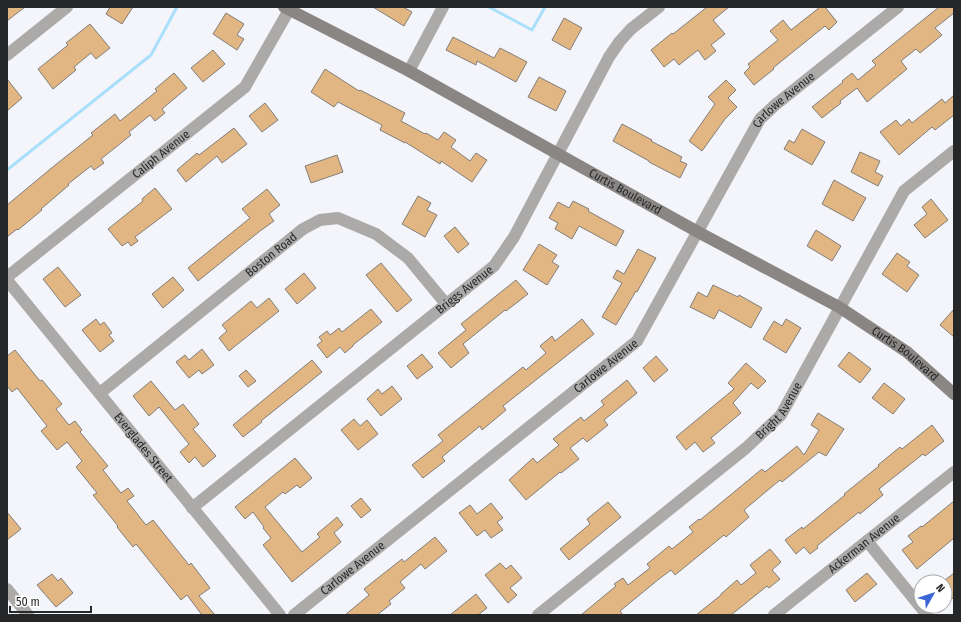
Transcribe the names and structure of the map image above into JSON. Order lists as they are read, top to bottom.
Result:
{
  "streets": {
    "street": [
      "Carlowe Avenue",
      "Caliph Avenue",
      "Curtis Boulevard",
      "Boston Road",
      "Briggs Avenue",
      "Bright Avenue",
      "Everglades Street",
      "Ackerman Avenue"
    ]
  },
  "crossings": [
    ["Carlowe Avenue", "Curtis Boulevard"],
    ["Caliph Avenue", "Curtis Boulevard"],
    ["Caliph Avenue", "Everglades Street"],
    ["Curtis Boulevard", "Briggs Avenue"],
    ["Curtis Boulevard", "Bright Avenue"],
    ["Boston Road", "Briggs Avenue"],
    ["Boston Road", "Everglades Street"],
    ["Briggs Avenue", "Everglades Street"]
  ],
  "scale_bar": "50 m",
  "north": "top right"
}
